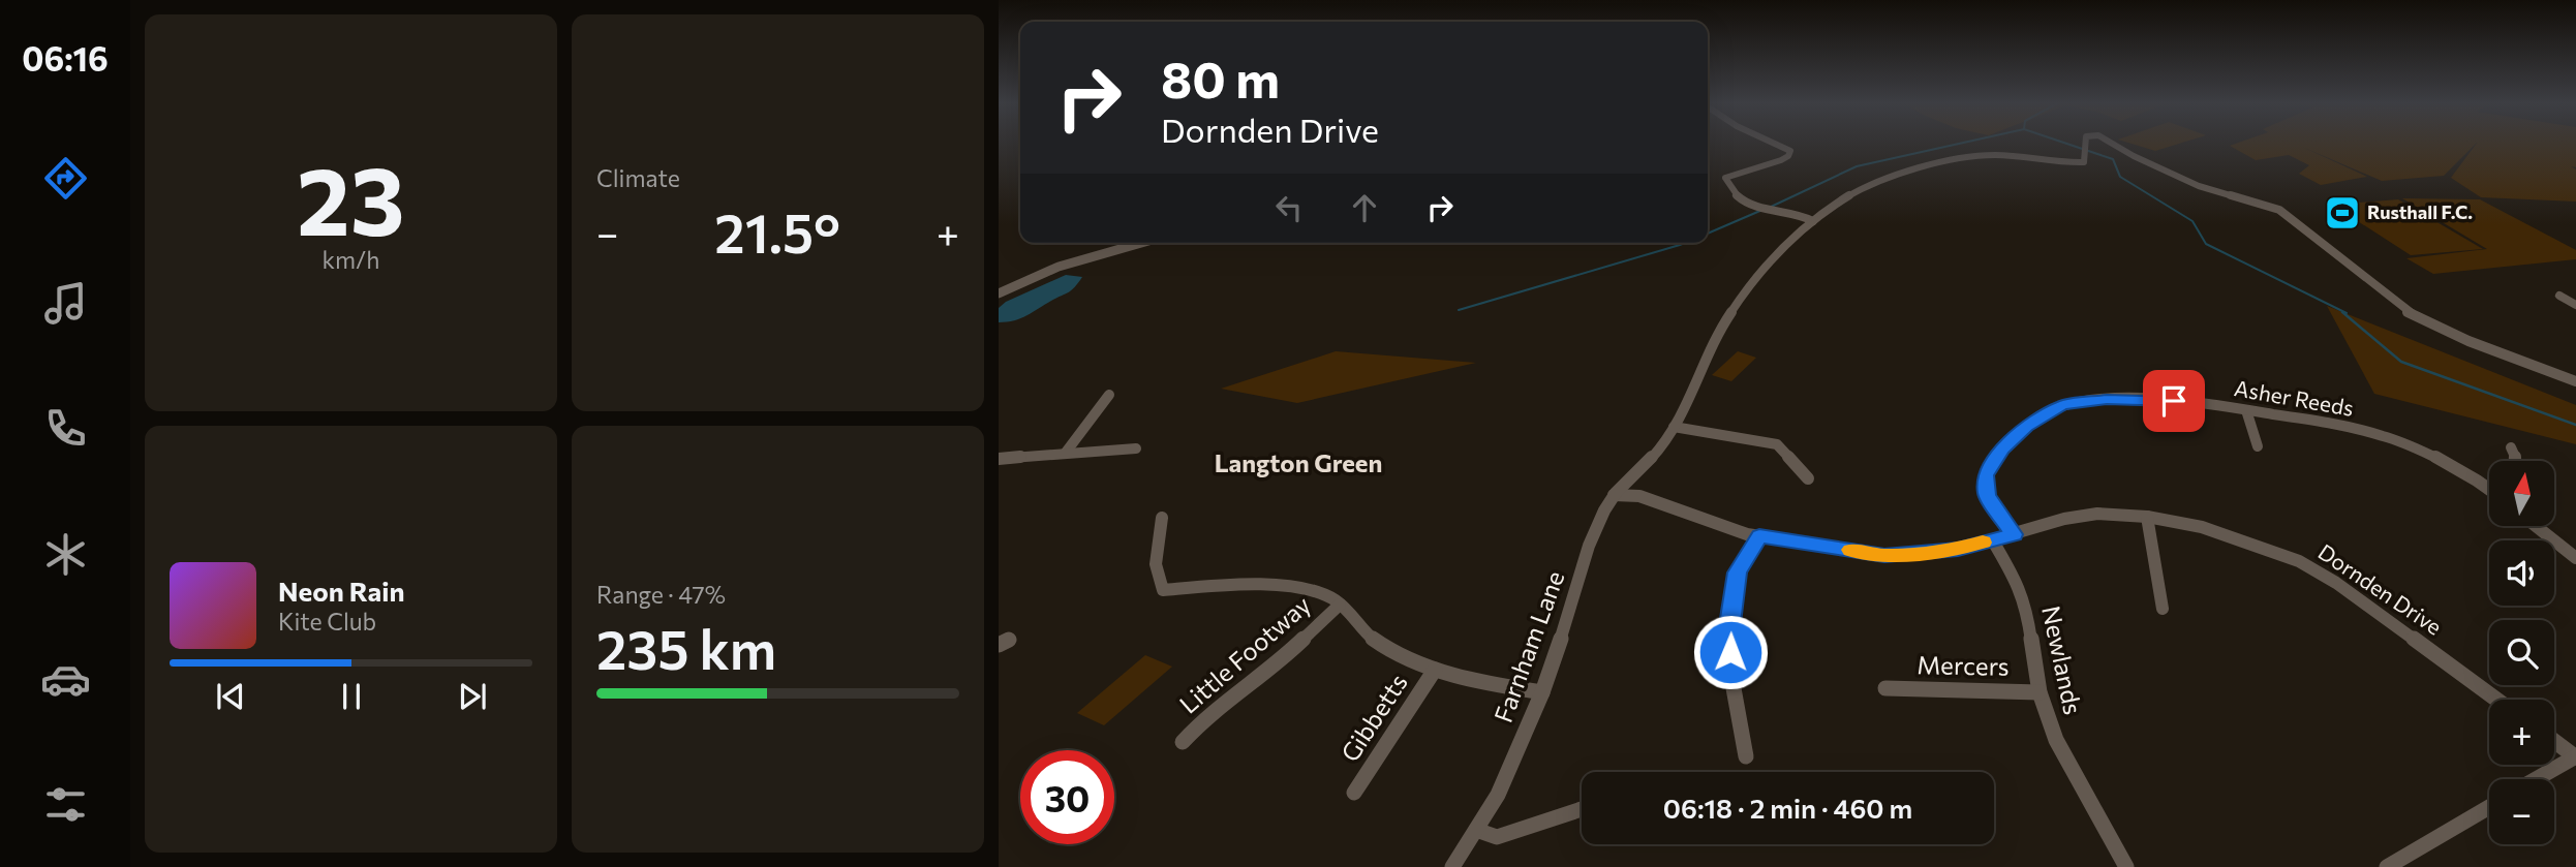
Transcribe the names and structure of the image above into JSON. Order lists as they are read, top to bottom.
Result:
{
  "streets": {
    "street": [
      "Asher Reeds",
      "Dornden Drive",
      "Farnham Lane",
      "Little Footway",
      "Newlands",
      "Mercers",
      "Gibbetts"
    ]
  },
  "crossings": [
    ["Asher Reeds", "Dornden Drive"],
    ["Dornden Drive", "Farnham Lane"],
    ["Dornden Drive", "Newlands"],
    ["Newlands", "Mercers"]
  ],
  "districts": ["Langton Green"],
  "places": {
    "sports": ["Rusthall F.C."]
  },
  "north": "top",
  "page": {
    "tabs": "06:16",
    "tile": [
      ["23", "km/h"],
      "Climate",
      ["Range · 47%", "235 km"]
    ],
    "turn": ["80 m", "Dornden Drive"],
    "heat": ["−", "21.5°", "+"],
    "map_buttons": ["+", "−"],
    "song": ["Neon Rain", "Kite Club"],
    "limit": "30",
    "trip": "06:18 · 2 min · 460 m"
  }
}
